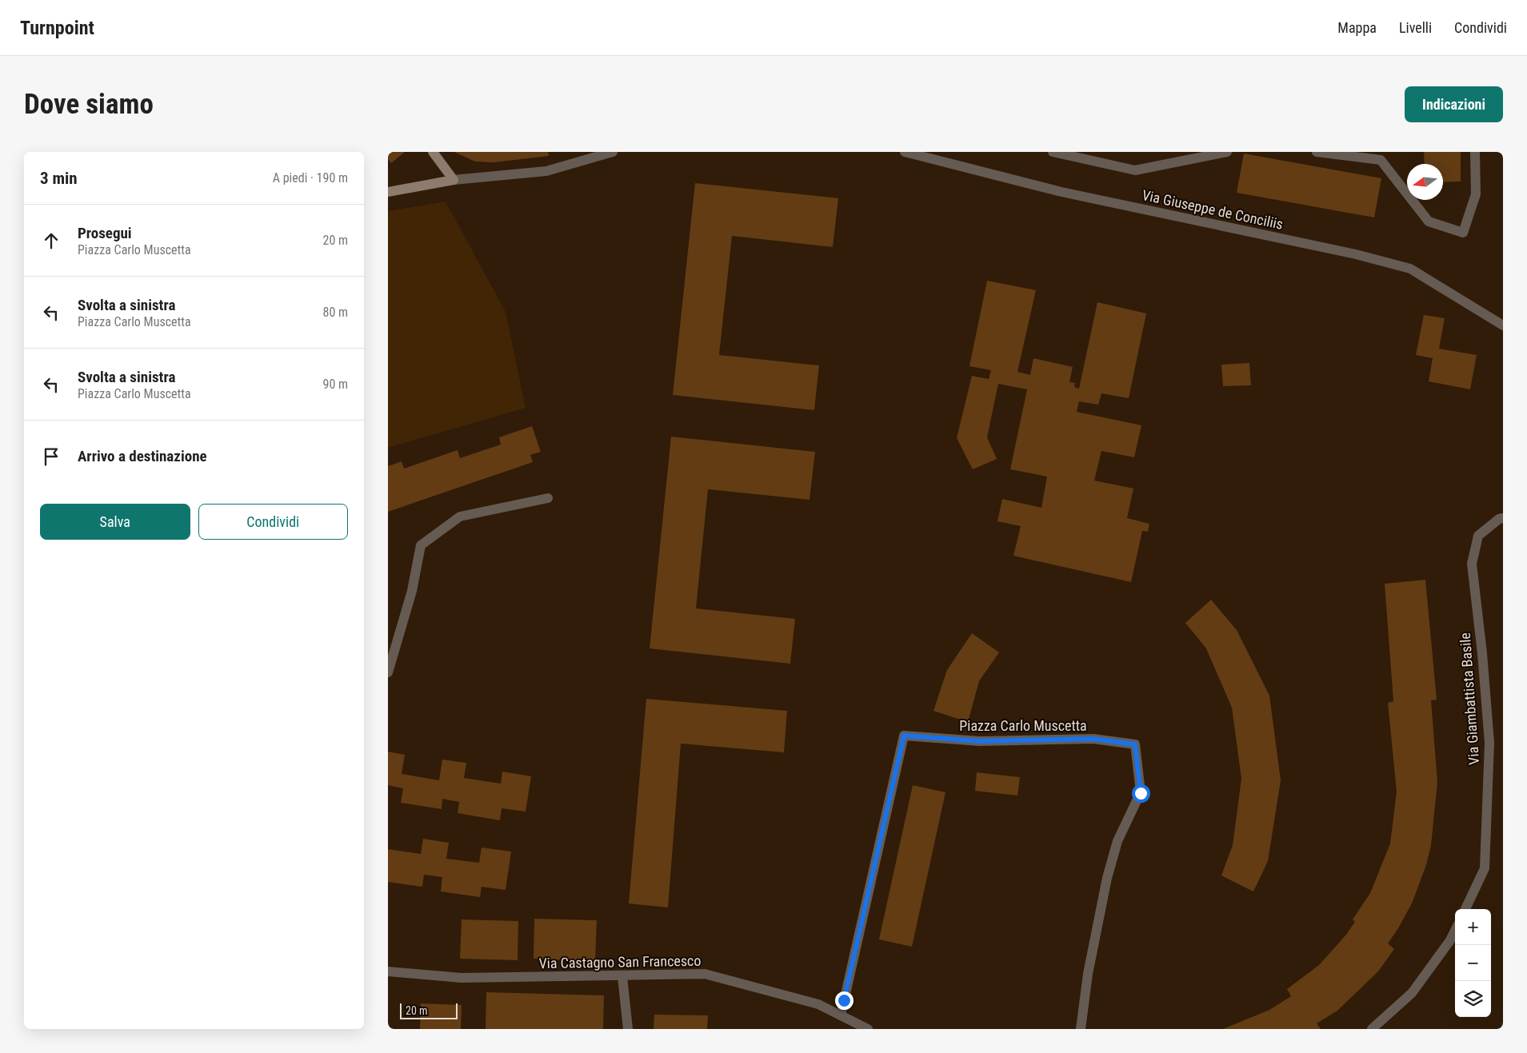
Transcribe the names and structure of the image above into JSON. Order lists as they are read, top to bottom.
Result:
{
  "streets": {
    "street": [
      "Via Giuseppe de Conciliis",
      "Via Giambattista Basile",
      "Piazza Carlo Muscetta",
      "Via Castagno San Francesco"
    ]
  },
  "crossings": [
    ["Piazza Carlo Muscetta", "Via Castagno San Francesco"]
  ],
  "scale_bar": "20 m",
  "north": "left",
  "page": {
    "header": "Turnpoint",
    "nav": ["Mappa", "Livelli", "Condividi"],
    "buttons": [
      "Indicazioni",
      ["Salva", "Condividi"]
    ],
    "title": "Dove siamo",
    "heading": ["3 min", "A piedi · 190 m"],
    "list": [
      ["Prosegui", "Piazza Carlo Muscetta", "20 m"],
      ["Svolta a sinistra", "Piazza Carlo Muscetta", "80 m"],
      ["Svolta a sinistra", "Piazza Carlo Muscetta", "90 m"],
      "Arrivo a destinazione"
    ],
    "map_buttons": ["+", "−"],
    "scale": "20 m"
  }
}
